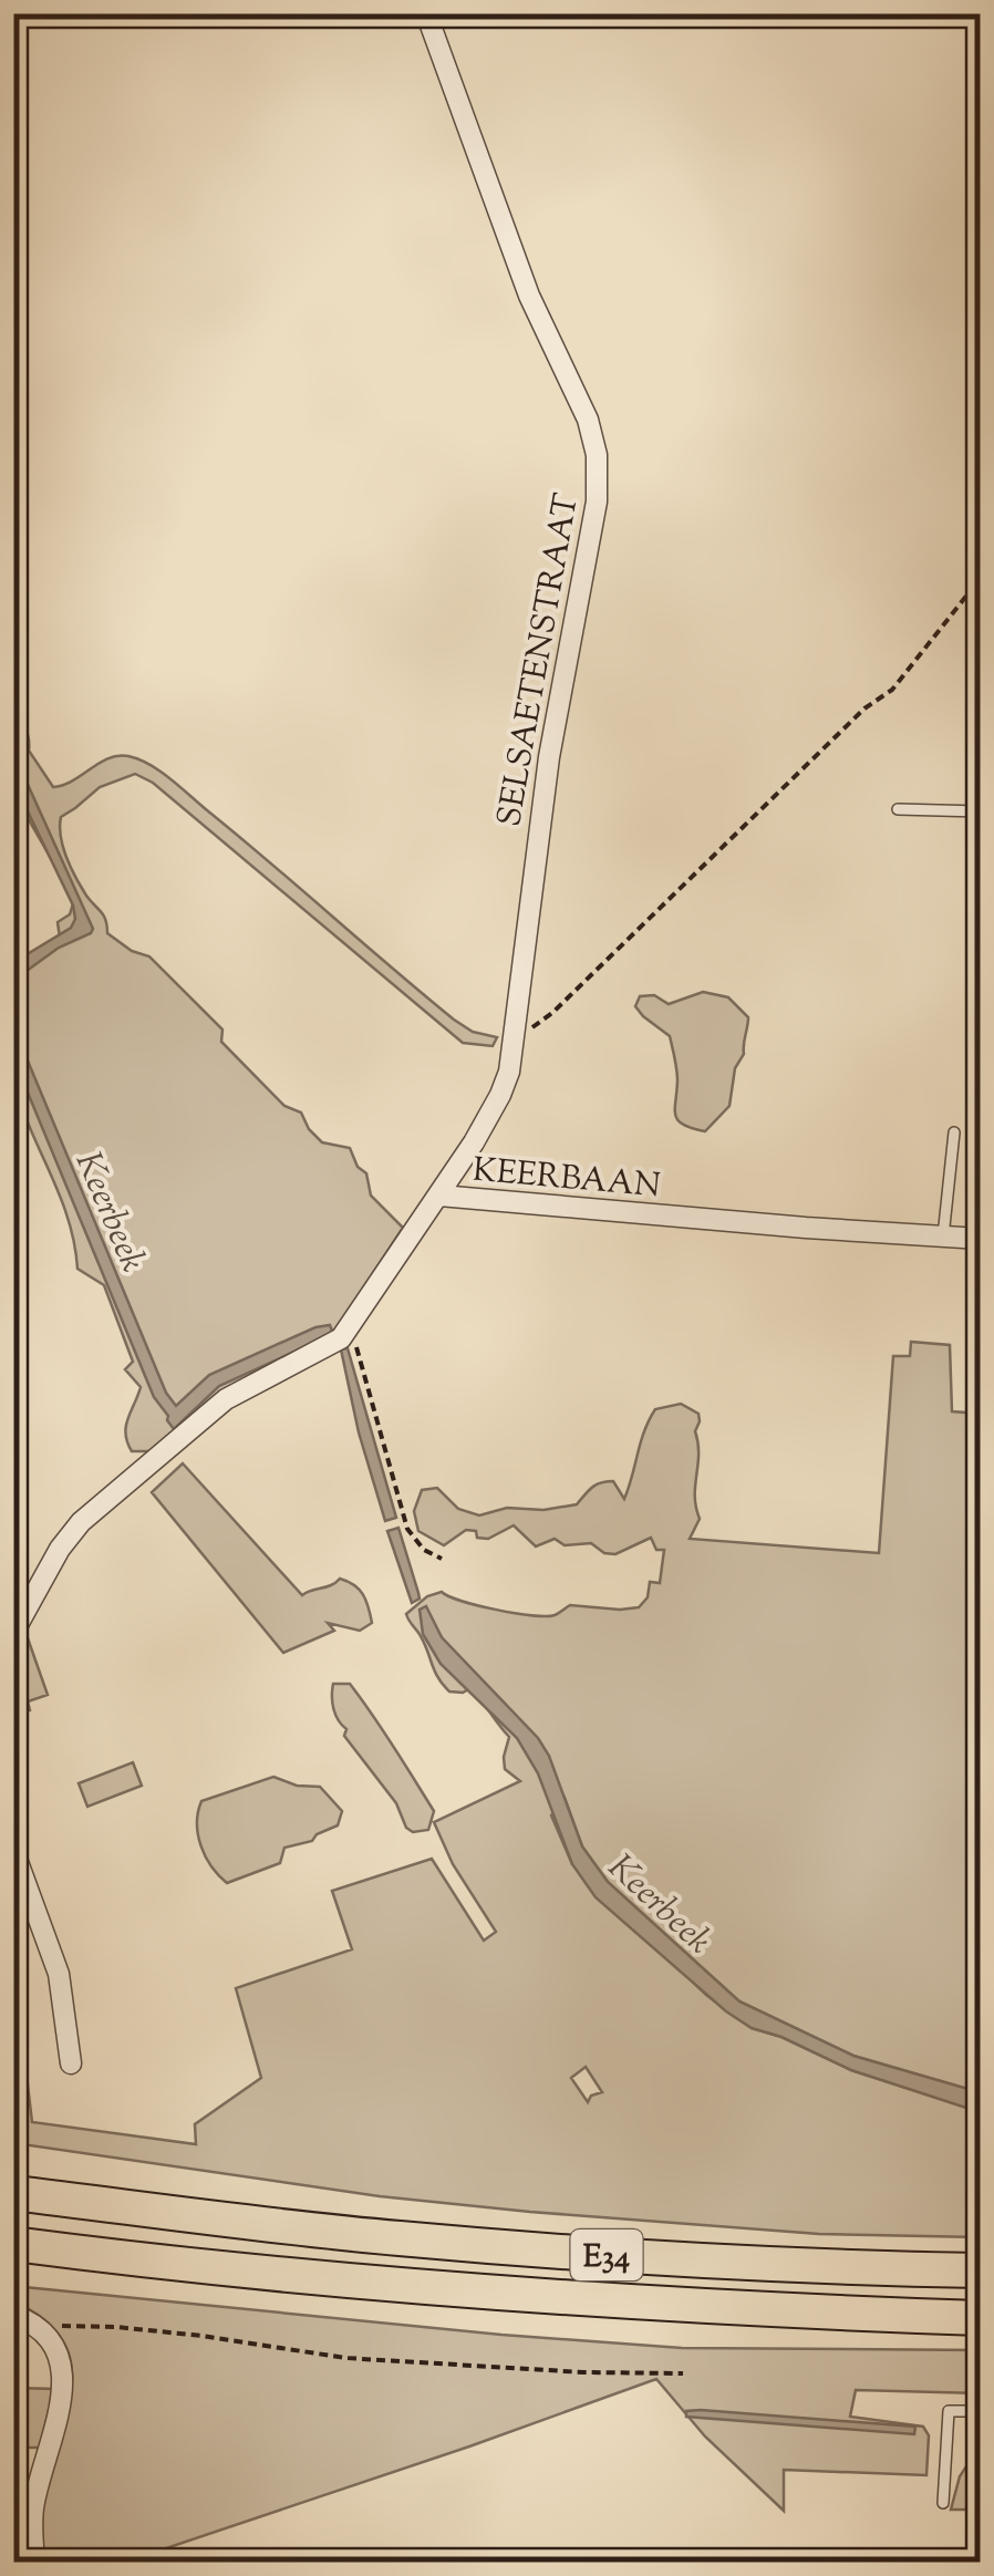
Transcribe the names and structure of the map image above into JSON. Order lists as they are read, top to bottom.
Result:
{
  "streets": {
    "highway": ["E34"],
    "street": ["SELSAETENSTRAAT", "KEERBAAN"]
  },
  "crossings": [
    ["SELSAETENSTRAAT", "KEERBAAN"]
  ],
  "water": ["Keerbeek"]
}
